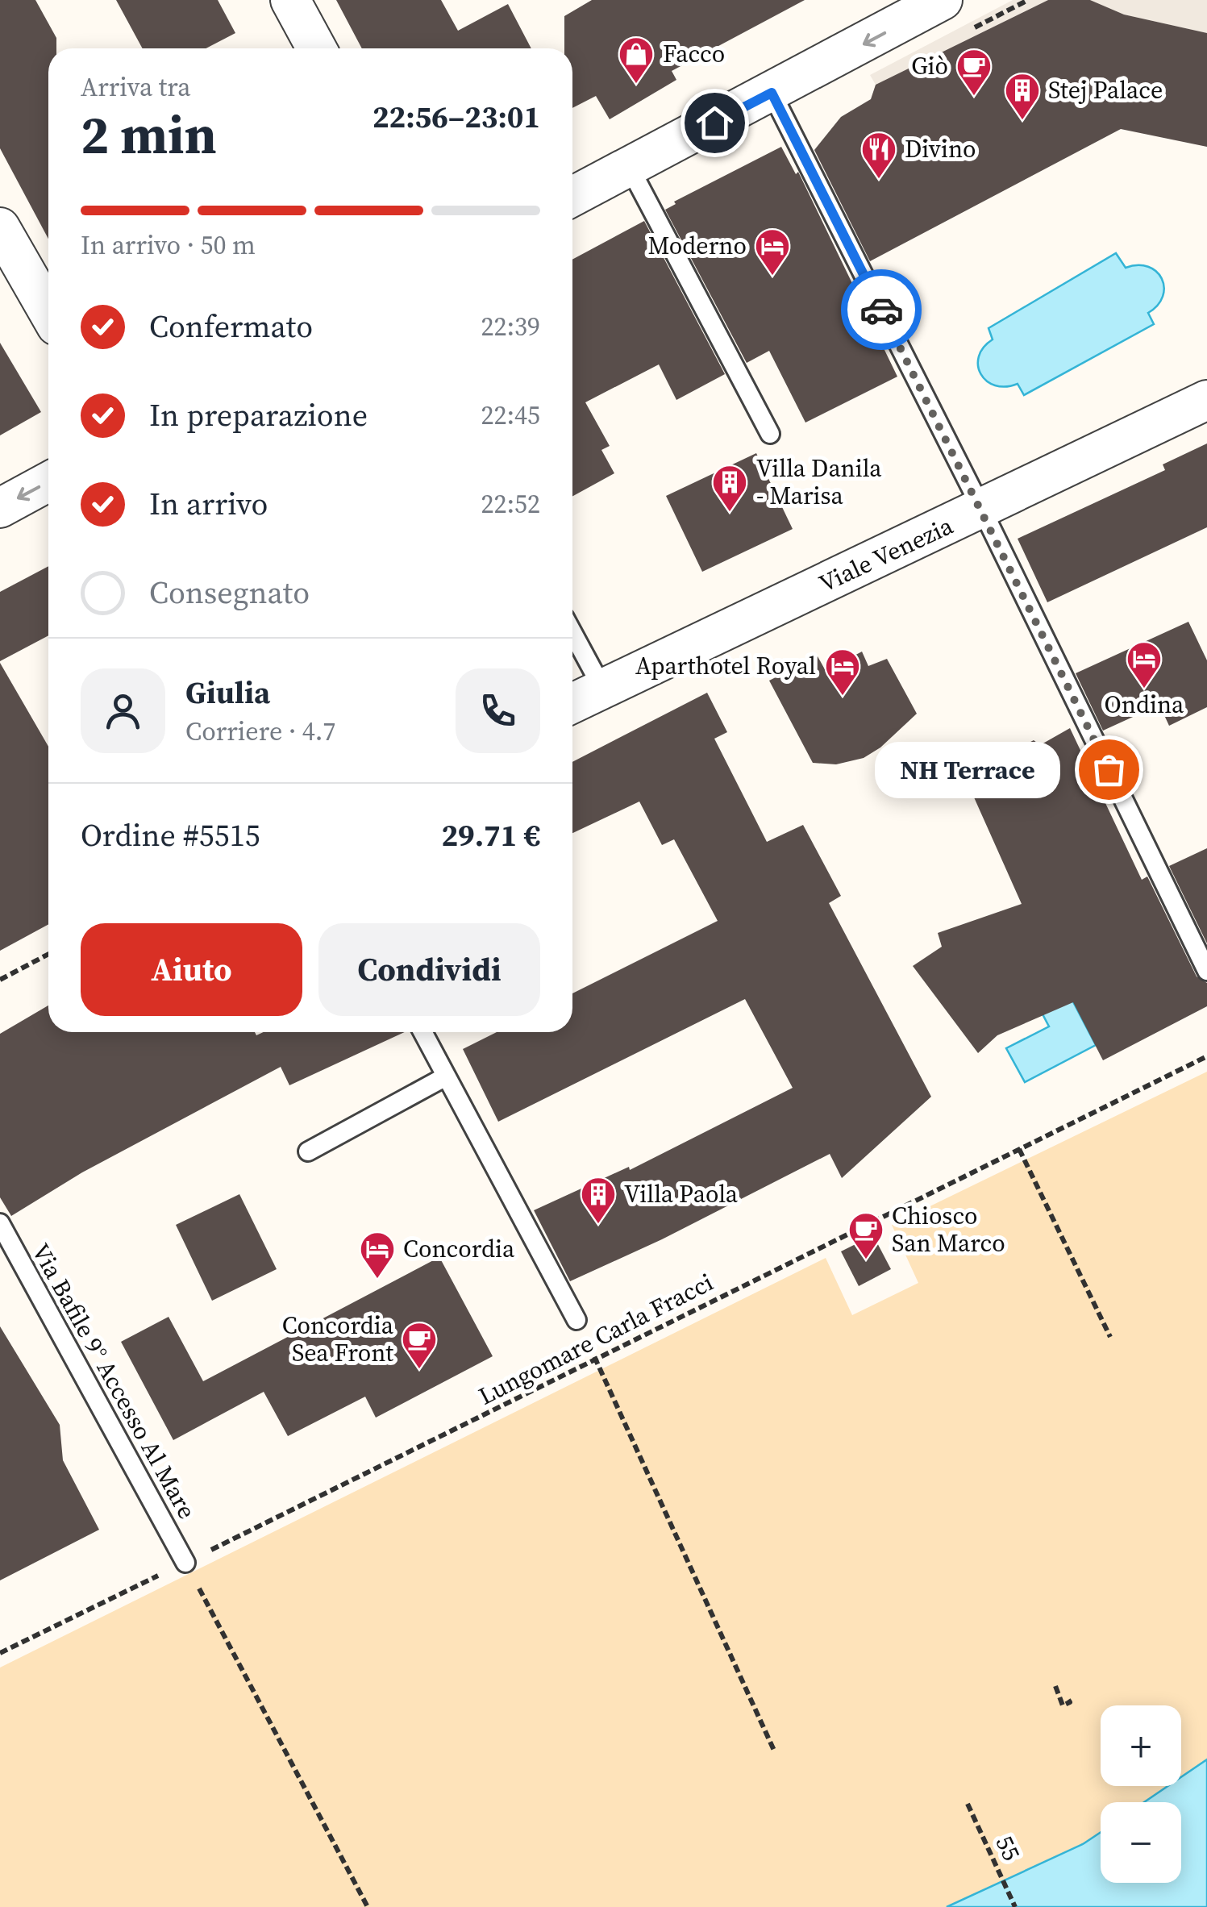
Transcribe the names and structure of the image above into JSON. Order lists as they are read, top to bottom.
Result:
{
  "streets": {
    "street": ["Viale Venezia"],
    "lane": ["Via Bafile 9° Accesso Al Mare"],
    "path": ["Lungomare Carla Fracci", "55"]
  },
  "crossings": [
    ["Lungomare Carla Fracci", "Via Bafile 9° Accesso Al Mare"]
  ],
  "places": {
    "shop": ["Facco"],
    "cafe": ["Giò", "Chiosco San Marco", "Concordia Sea Front"],
    "building": ["Stej Palace", "Villa Danila - Marisa", "Villa Paola"],
    "restaurant": ["Divino"],
    "hotel": [
      "Moderno",
      "Ondina",
      "Aparthotel Royal",
      "Concordia"
    ],
    "other": ["NH Terrace"]
  },
  "page": {
    "heading": ["2 min", "Arriva tra", "22:56–23:01"],
    "panel": [
      "Giulia",
      "Corriere · 4.7",
      "Ordine #5515",
      "29.71 €"
    ],
    "bar": "In arrivo · 50 m",
    "list": [
      ["Confermato", "22:39"],
      ["In preparazione", "22:45"],
      ["In arrivo", "22:52"],
      "Consegnato"
    ],
    "bubble": "NH Terrace",
    "buttons": ["Aiuto", "Condividi"],
    "map_buttons": ["+", "−"]
  }
}
